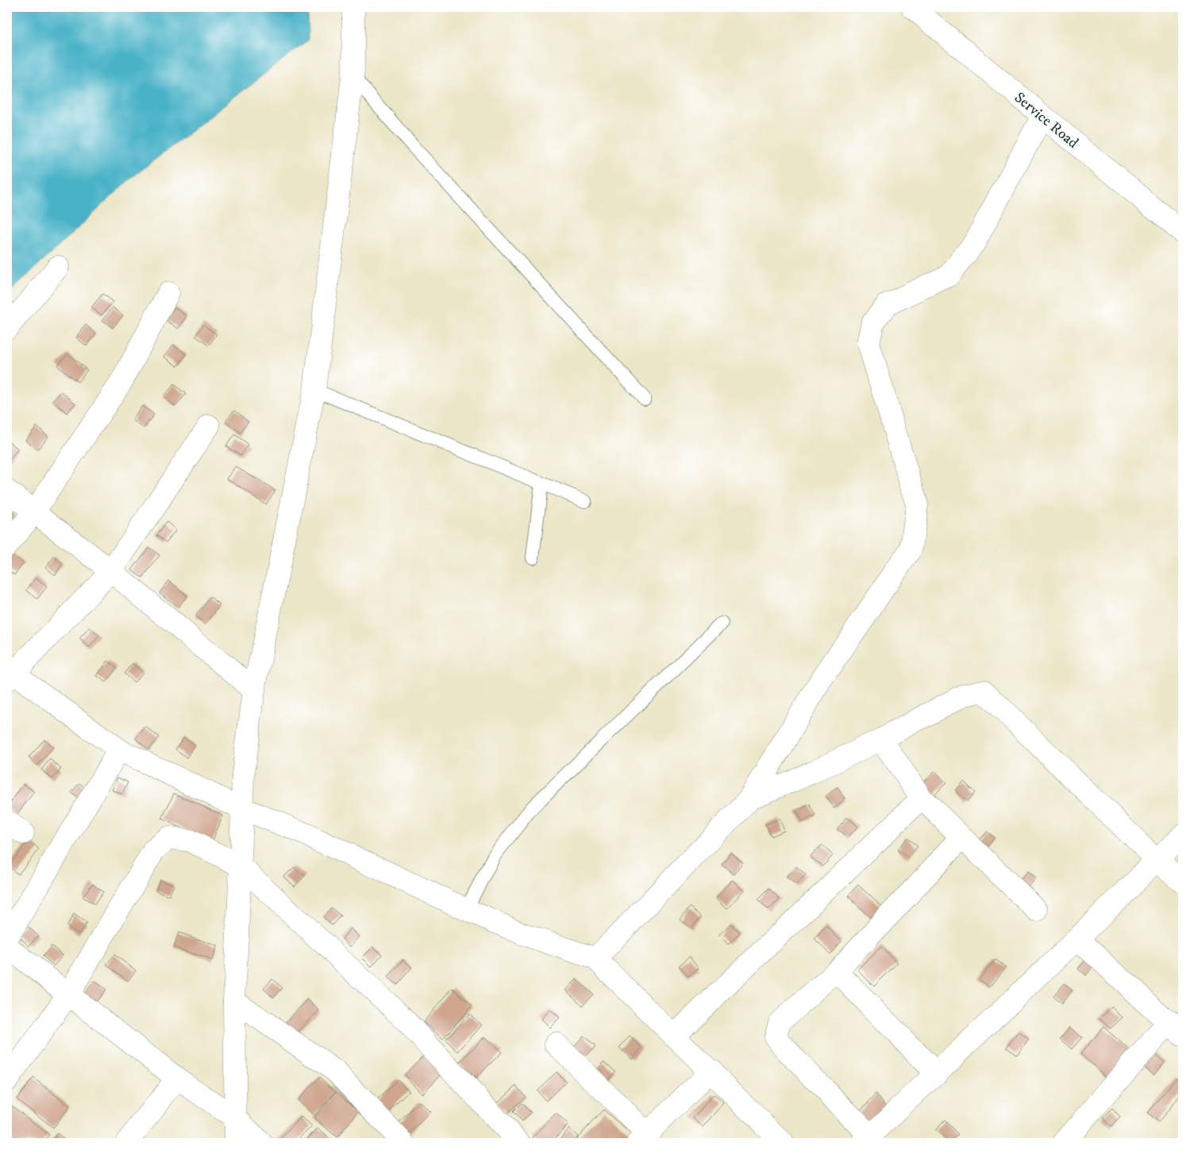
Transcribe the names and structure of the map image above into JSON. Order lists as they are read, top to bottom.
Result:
{
  "streets": {
    "street": ["Service Road"]
  }
}
